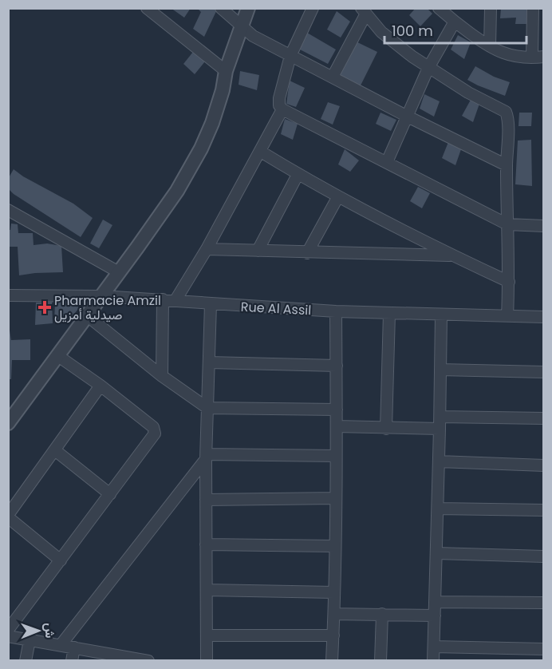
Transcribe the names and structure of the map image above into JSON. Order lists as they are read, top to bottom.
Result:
{
  "streets": {
    "street": ["Rue Al Assil"]
  },
  "places": {
    "health": ["Pharmacie Amzil صيدلية أمزيل"]
  },
  "scale_bar": "100 m",
  "north": "right"
}
